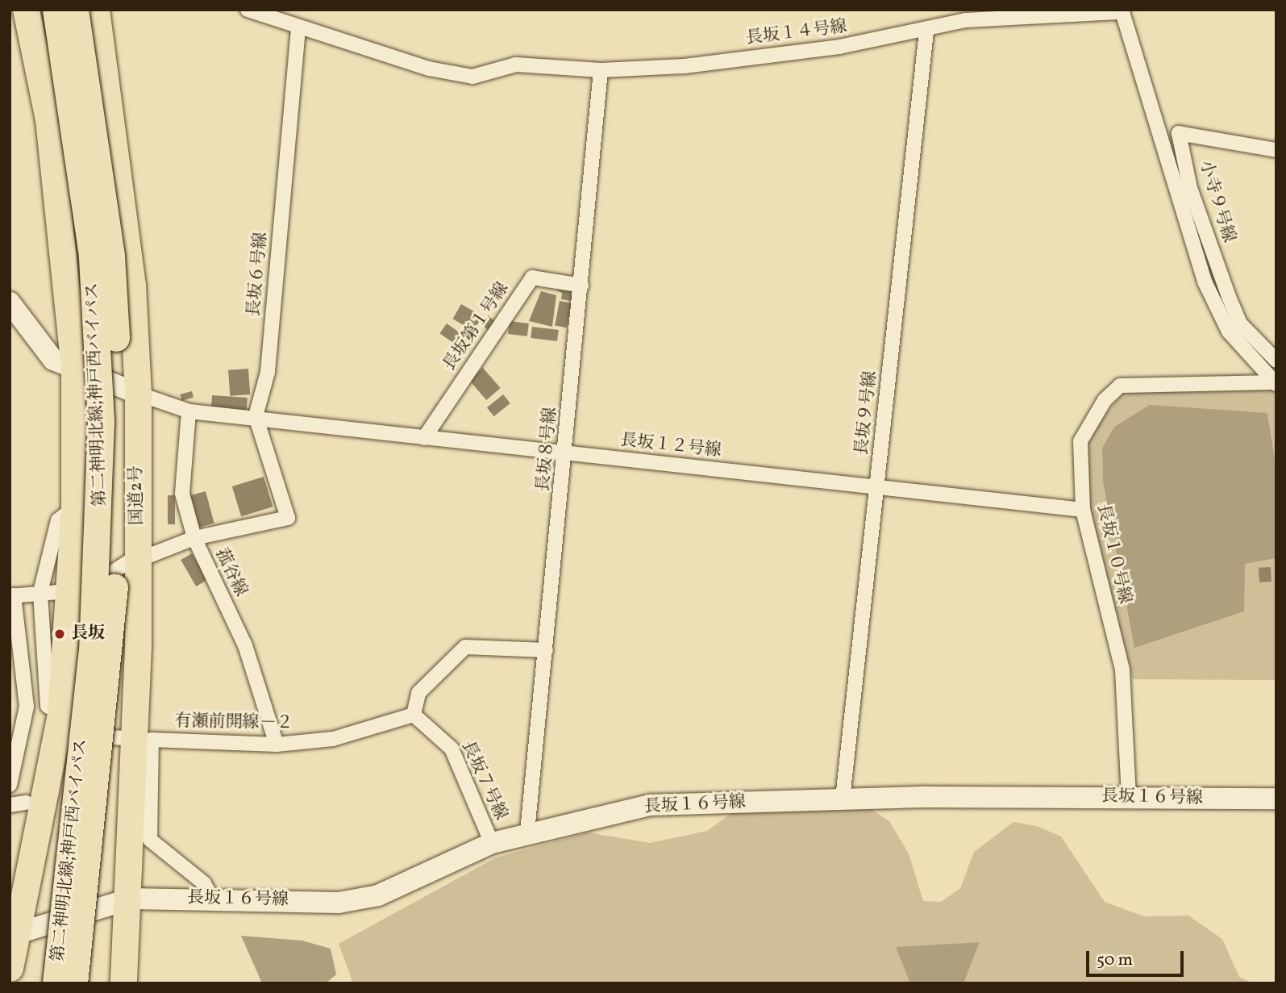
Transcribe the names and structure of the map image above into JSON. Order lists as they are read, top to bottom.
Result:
{
  "streets": {
    "highway": ["第二神明北線;神戸西バイパス", "国道2号"],
    "street": [
      "長坂１４号線",
      "小寺９号線",
      "長坂６号線",
      "長坂第１号線",
      "長坂９号線",
      "長坂１２号線",
      "長坂８号線",
      "長坂１０号線",
      "菰谷線",
      "有瀬前開線－２",
      "長坂７号線",
      "長坂１６号線"
    ]
  },
  "crossings": [
    ["長坂１４号線", "小寺９号線"],
    ["長坂１４号線", "長坂６号線"],
    ["長坂１４号線", "長坂９号線"],
    ["長坂１４号線", "長坂８号線"],
    ["長坂１４号線", "長坂１０号線"],
    ["長坂６号線", "長坂１２号線"],
    ["長坂第１号線", "長坂１２号線"],
    ["長坂第１号線", "長坂８号線"],
    ["長坂９号線", "長坂１２号線"],
    ["長坂９号線", "長坂１６号線"],
    ["長坂１２号線", "長坂８号線"],
    ["長坂１２号線", "国道2号"],
    ["長坂１２号線", "長坂１０号線"],
    ["長坂１２号線", "菰谷線"],
    ["長坂８号線", "長坂１６号線"],
    ["国道2号", "長坂１６号線"],
    ["長坂１０号線", "長坂１６号線"],
    ["菰谷線", "有瀬前開線－２"],
    ["有瀬前開線－２", "長坂７号線"],
    ["有瀬前開線－２", "長坂１６号線"],
    ["長坂７号線", "長坂１６号線"]
  ],
  "places": ["長坂"],
  "scale_bar": "50 m"
}
